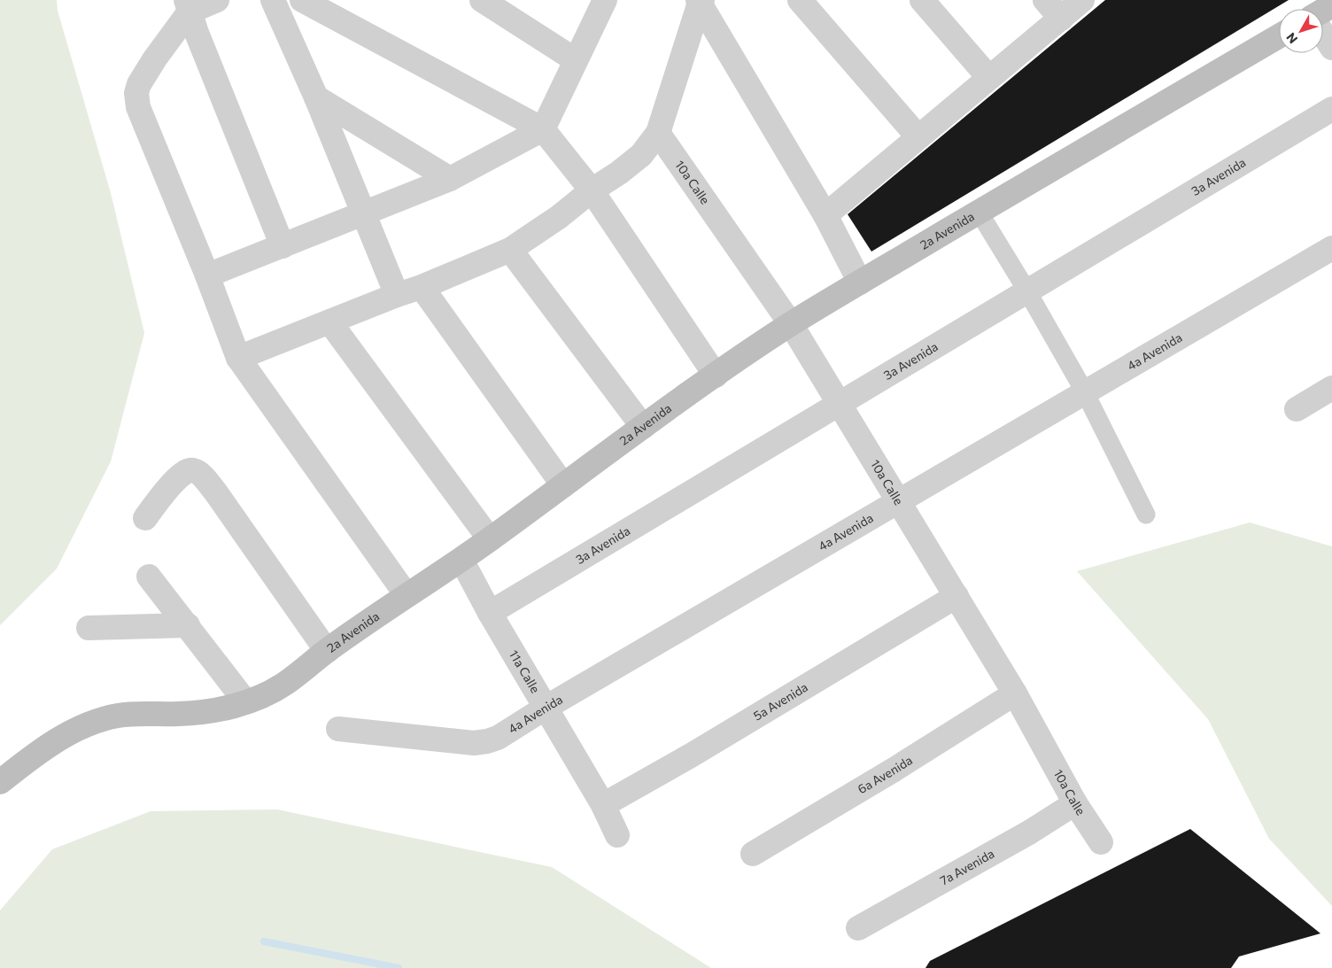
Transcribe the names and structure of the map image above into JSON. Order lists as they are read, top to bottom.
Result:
{
  "streets": {
    "main road": ["2a Avenida"],
    "street": [
      "3a Avenida",
      "10a Calle",
      "4a Avenida",
      "11a Calle",
      "5a Avenida",
      "6a Avenida",
      "7a Avenida"
    ]
  },
  "crossings": [
    ["3a Avenida", "10a Calle"],
    ["3a Avenida", "11a Calle"],
    ["10a Calle", "2a Avenida"],
    ["10a Calle", "4a Avenida"],
    ["10a Calle", "5a Avenida"],
    ["10a Calle", "6a Avenida"],
    ["10a Calle", "7a Avenida"],
    ["2a Avenida", "11a Calle"],
    ["4a Avenida", "11a Calle"],
    ["11a Calle", "5a Avenida"]
  ],
  "north": "bottom left"
}
